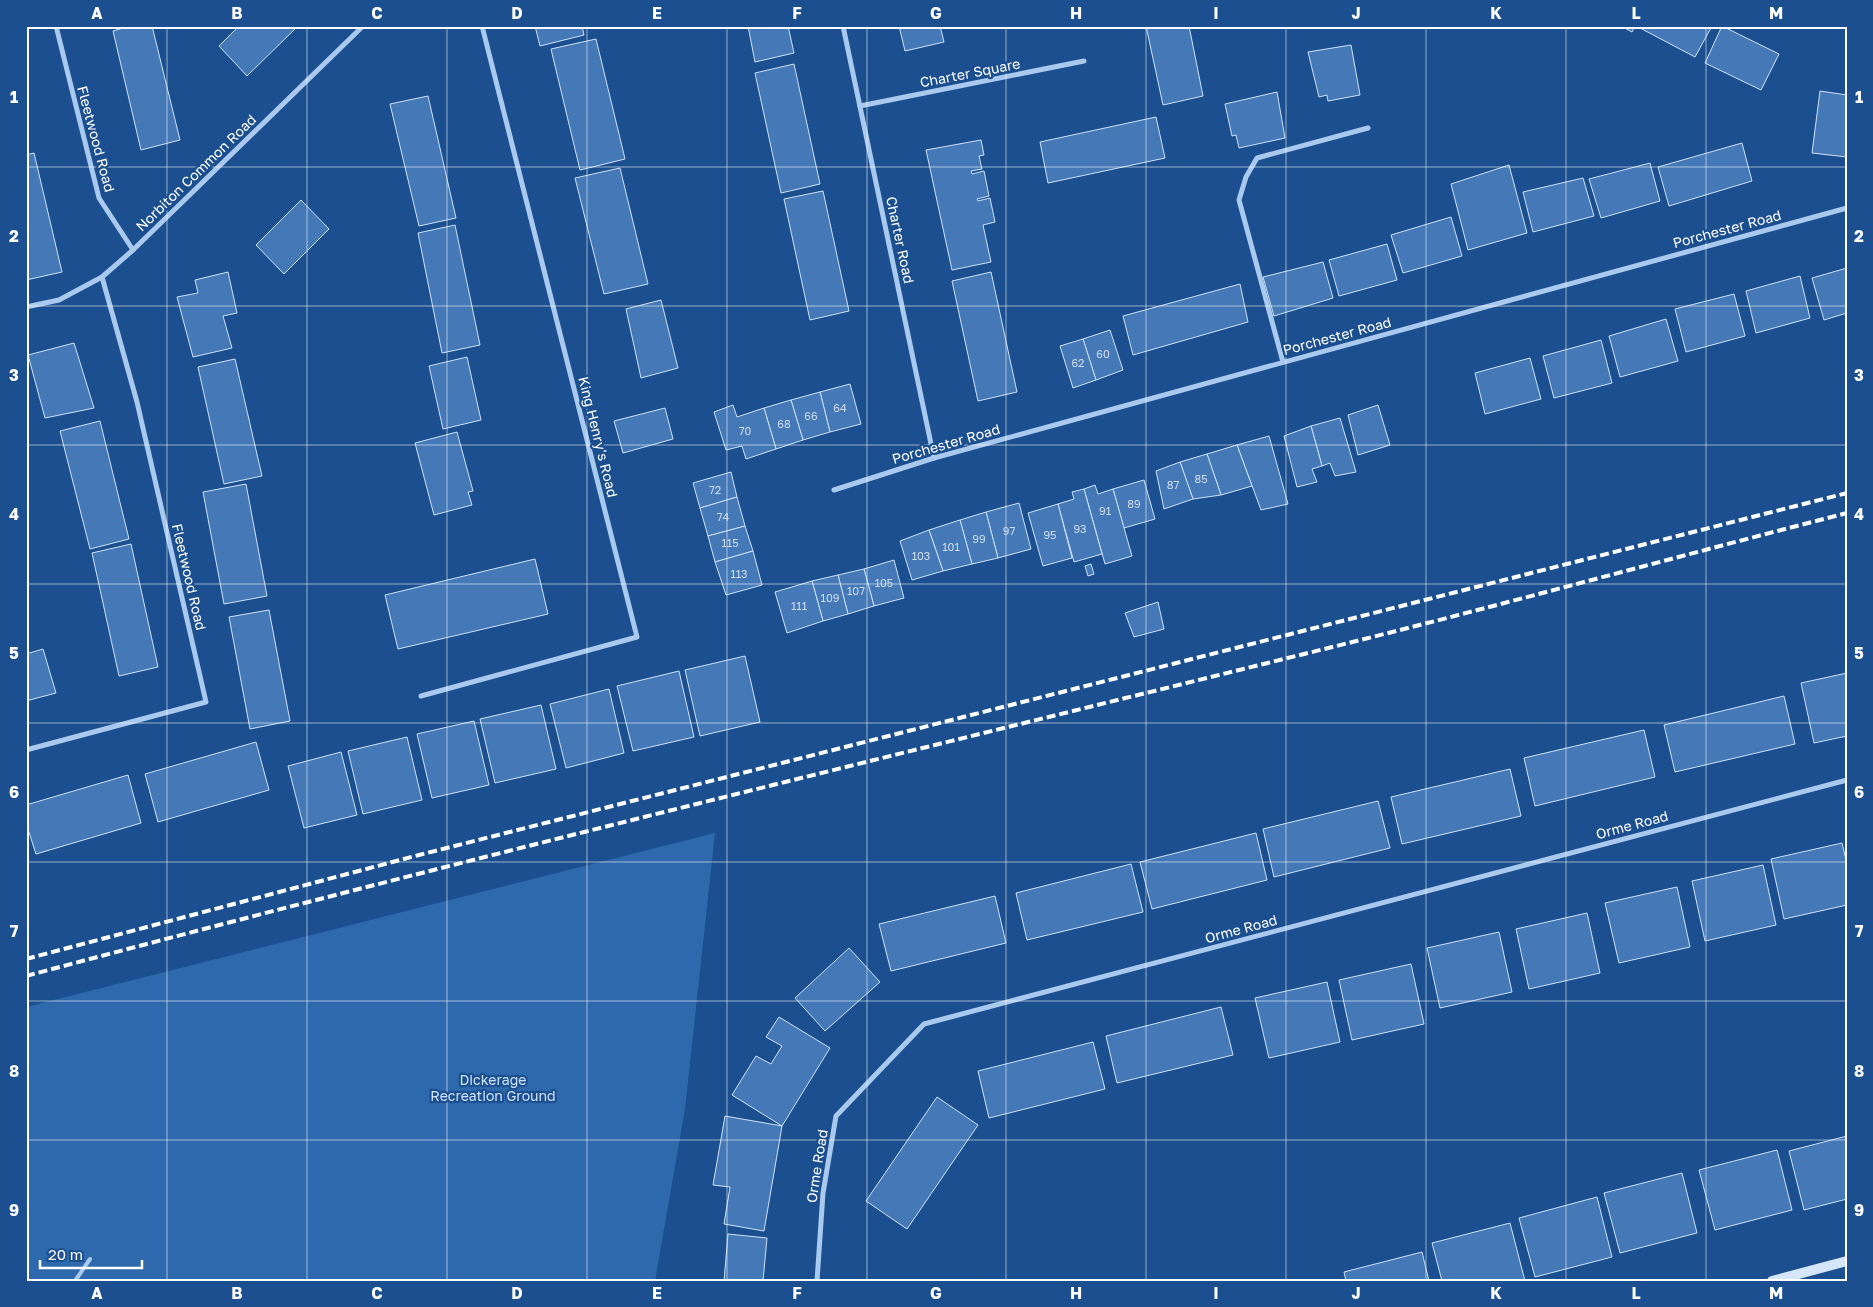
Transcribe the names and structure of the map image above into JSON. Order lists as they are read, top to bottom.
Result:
{
  "streets": {
    "street": [
      "Charter Square",
      "Fleetwood Road",
      "Norbiton Common Road",
      "Porchester Road",
      "Charter Road",
      "King Henry's Road",
      "Orme Road"
    ]
  },
  "crossings": [
    ["Charter Square", "Charter Road"],
    ["Fleetwood Road", "Norbiton Common Road"],
    ["Porchester Road", "Charter Road"]
  ],
  "parks": ["Dickerage Recreation Ground"],
  "house_numbers": [
    "60",
    "62",
    "64",
    "66",
    "68",
    "70",
    "85",
    "87",
    "72",
    "89",
    "91",
    "74",
    "93",
    "97",
    "95",
    "99",
    "115",
    "101",
    "103",
    "113",
    "105",
    "107",
    "109",
    "111"
  ],
  "scale_bar": "20 m",
  "grid": {
    "columns": [
      "A",
      "B",
      "C",
      "D",
      "E",
      "F",
      "G",
      "H",
      "I",
      "J",
      "K",
      "L",
      "M"
    ],
    "rows": [
      "1",
      "2",
      "3",
      "4",
      "5",
      "6",
      "7",
      "8",
      "9"
    ]
  }
}
